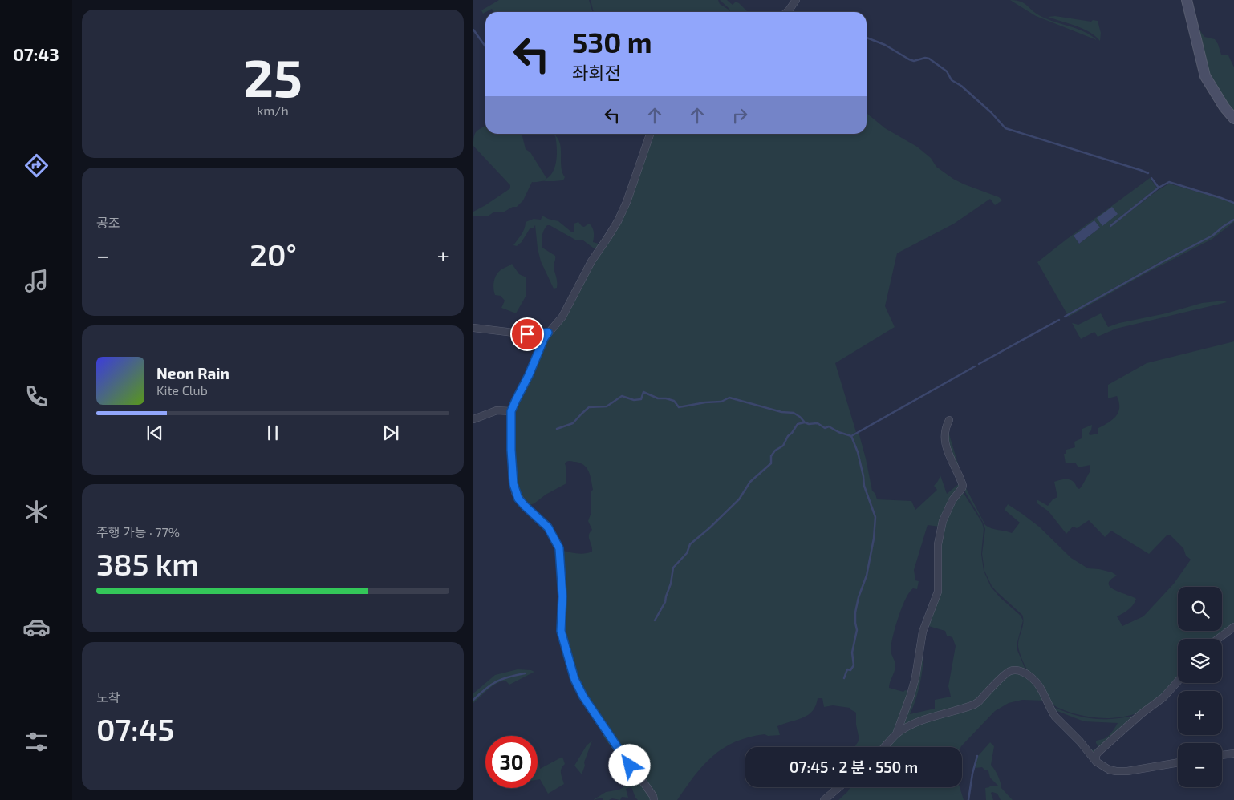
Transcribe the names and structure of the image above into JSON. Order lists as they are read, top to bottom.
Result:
{
  "page": {
    "tabs": "07:43",
    "tile": [
      ["25", "km/h"],
      "공조",
      ["주행 가능 · 77%", "385 km"],
      ["도착", "07:45"]
    ],
    "turn": ["530 m", "좌회전"],
    "heat": ["−", "20°", "+"],
    "song": ["Neon Rain", "Kite Club"],
    "map_buttons": ["+", "−"],
    "limit": "30",
    "trip": "07:45 · 2 분 · 550 m"
  }
}
